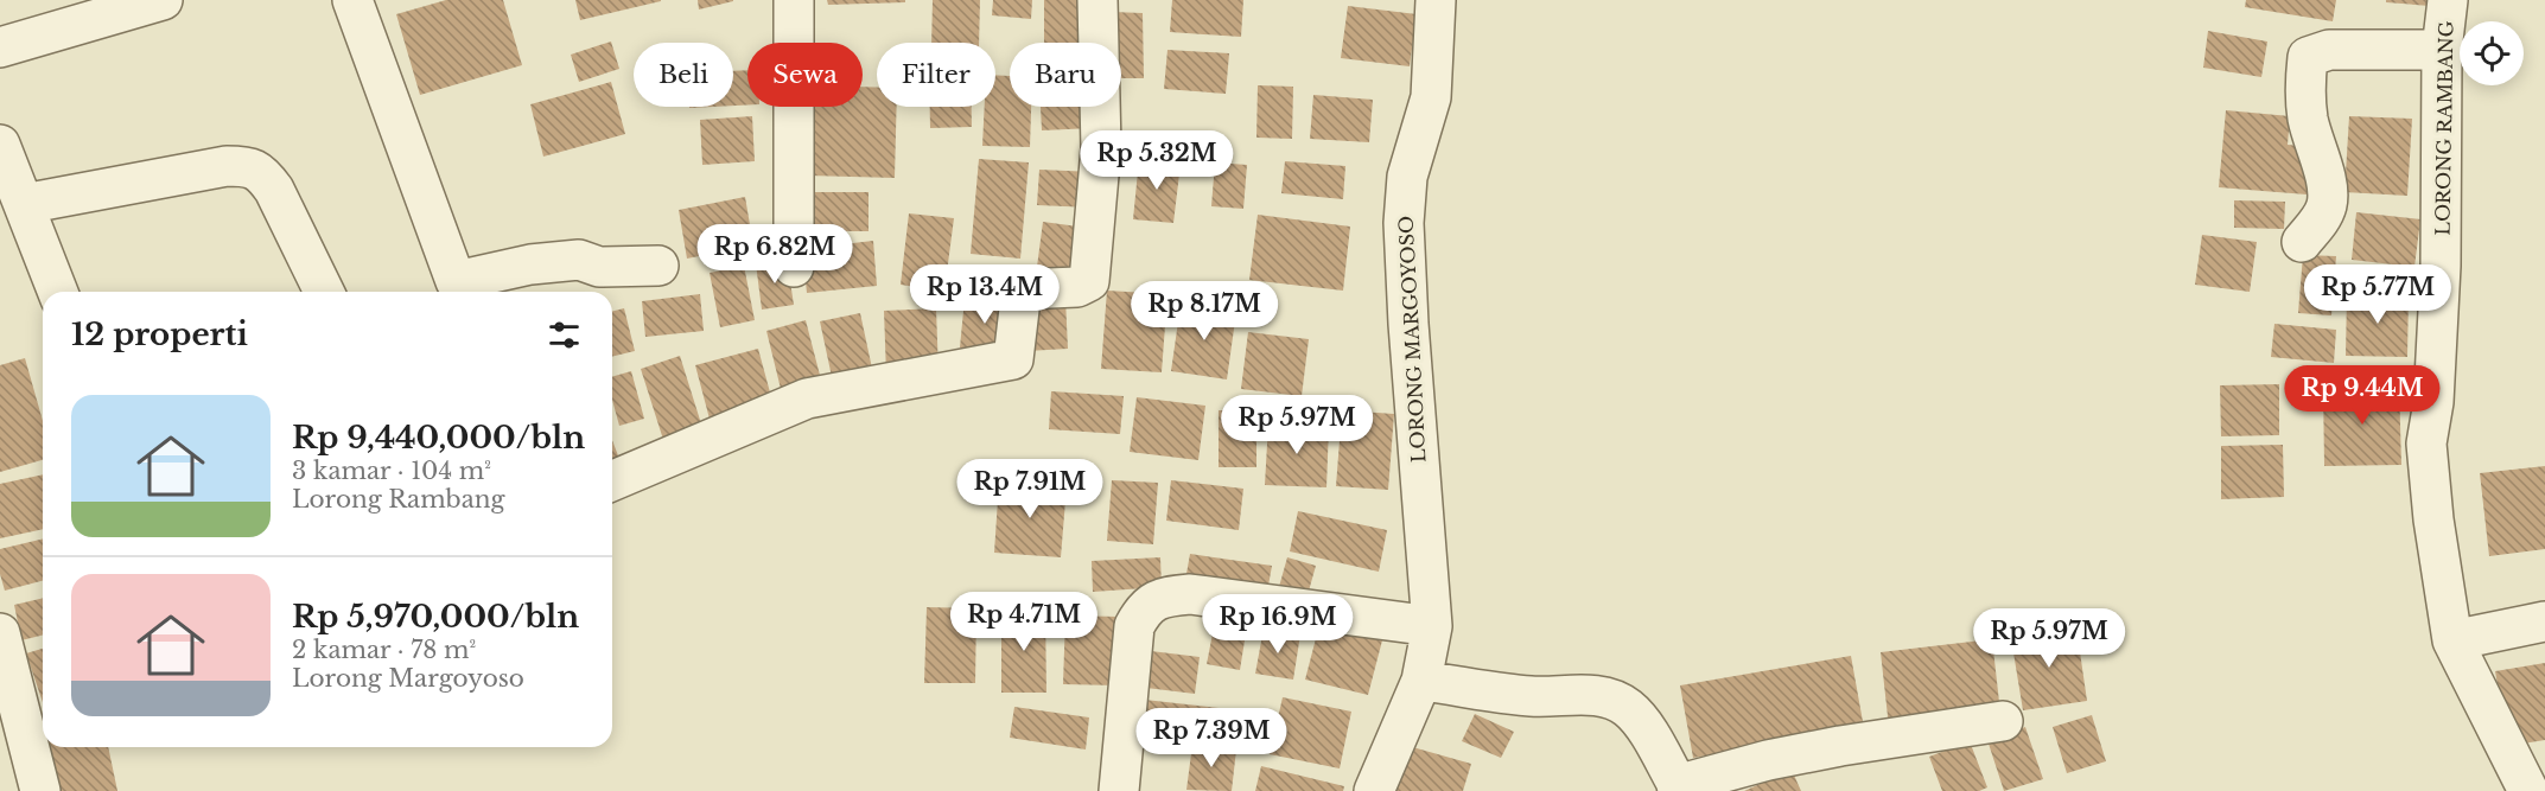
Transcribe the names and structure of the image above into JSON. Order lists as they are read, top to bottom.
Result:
{
  "streets": {
    "street": ["LORONG RAMBANG", "LORONG MARGOYOSO"]
  },
  "page": {
    "chip": [
      "Beli",
      "Sewa",
      "Filter",
      "Baru"
    ],
    "price": [
      "Rp 5.32M",
      "Rp 6.82M",
      "Rp 13.4M",
      "Rp 5.77M",
      "Rp 8.17M",
      "Rp 9.44M",
      "Rp 5.97M",
      "Rp 7.91M",
      "Rp 4.71M",
      "Rp 16.9M",
      "Rp 5.97M",
      "Rp 7.39M"
    ],
    "heading": "12 properti",
    "list": [
      {
        "name": "Rp 9,440,000/bln",
        "note": "3 kamar · 104 m² · Lorong Rambang"
      },
      {
        "name": "Rp 5,970,000/bln",
        "note": "2 kamar · 78 m² · Lorong Margoyoso"
      }
    ]
  }
}
